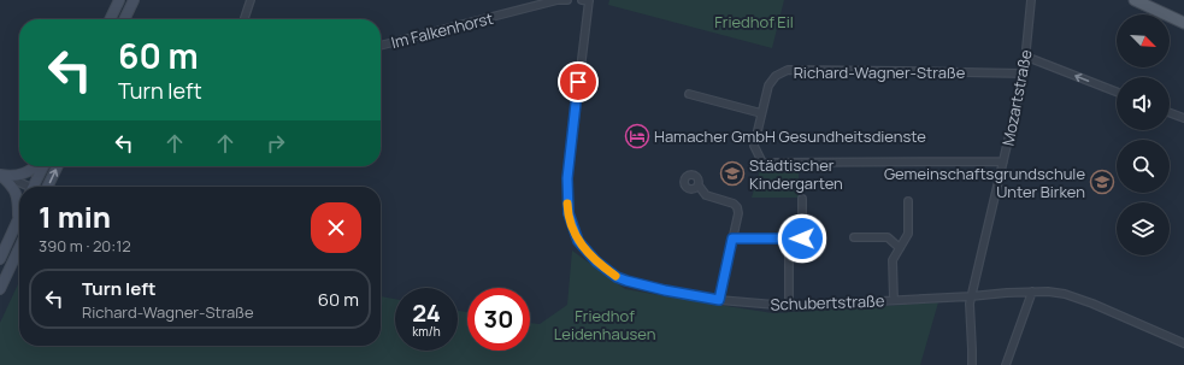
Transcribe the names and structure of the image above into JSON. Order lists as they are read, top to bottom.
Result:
{
  "streets": {
    "street": [
      "Im Falkenhorst",
      "Richard-Wagner-Straße",
      "Mozartstraße",
      "Schubertstraße"
    ]
  },
  "crossings": [
    ["Richard-Wagner-Straße", "Mozartstraße"],
    ["Mozartstraße", "Schubertstraße"]
  ],
  "parks": ["Friedhof Eil", "Friedhof Leidenhausen"],
  "places": {
    "hotel": ["Hamacher GmbH Gesundheitsdienste"],
    "school or university": ["Städtischer Kindergarten", "Gemeinschaftsgrundschule Unter Birken"]
  },
  "north": "bottom right",
  "page": {
    "turn": ["60 m", "Turn left"],
    "heading": ["1 min", "390 m · 20:12"],
    "list": [
      {
        "name": "Turn left",
        "note": "Richard-Wagner-Straße",
        "value": "60 m"
      }
    ],
    "speed": "24 km/h",
    "limit": "30"
  }
}
